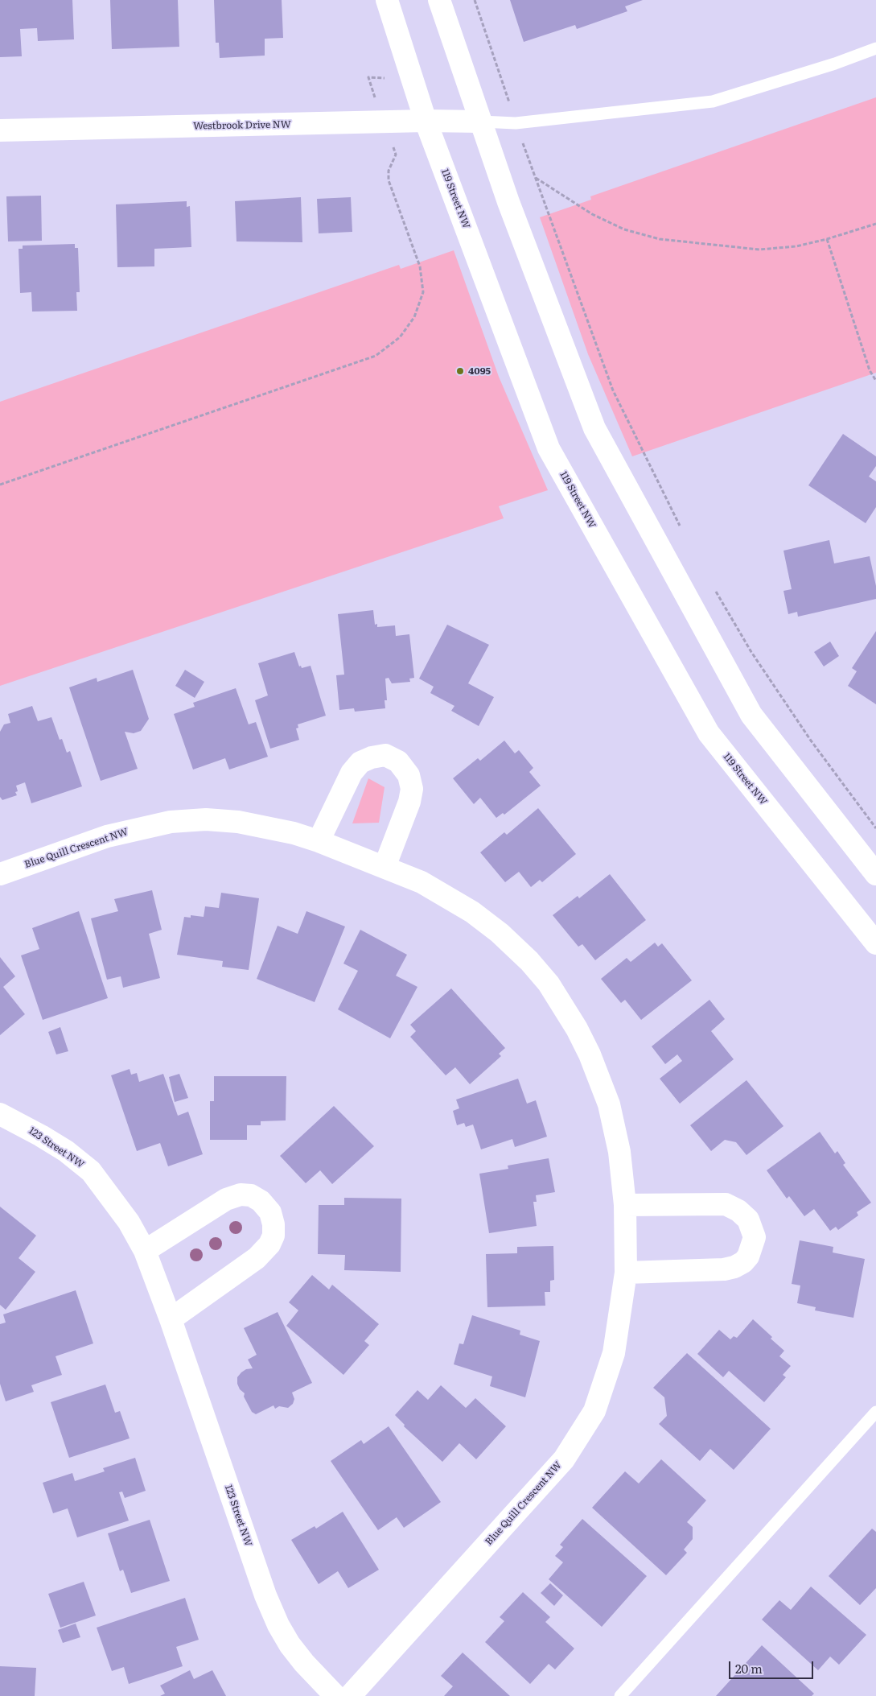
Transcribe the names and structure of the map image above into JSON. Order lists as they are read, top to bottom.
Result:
{
  "streets": {
    "street": [
      "Westbrook Drive NW",
      "119 Street NW",
      "Blue Quill Crescent NW",
      "123 Street NW"
    ]
  },
  "crossings": [
    ["Westbrook Drive NW", "119 Street NW"]
  ],
  "places": ["4095"],
  "scale_bar": "20 m"
}
